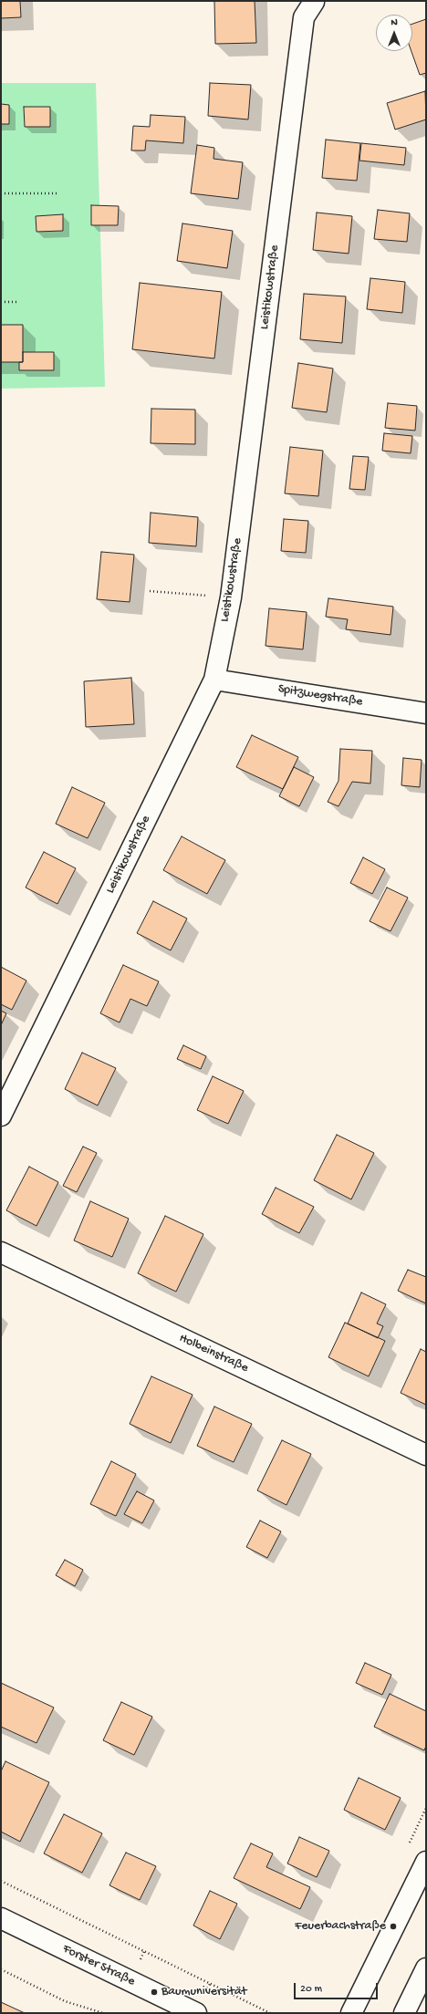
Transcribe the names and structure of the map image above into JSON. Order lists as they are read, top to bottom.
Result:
{
  "streets": {
    "street": [
      "Leistikowstraße",
      "Spitzwegstraße",
      "Holbeinstraße",
      "Forster Straße"
    ]
  },
  "crossings": [
    ["Leistikowstraße", "Spitzwegstraße"]
  ],
  "places": ["Feuerbachstraße", "Baumuniversität"],
  "scale_bar": "20 m",
  "north": "top"
}
